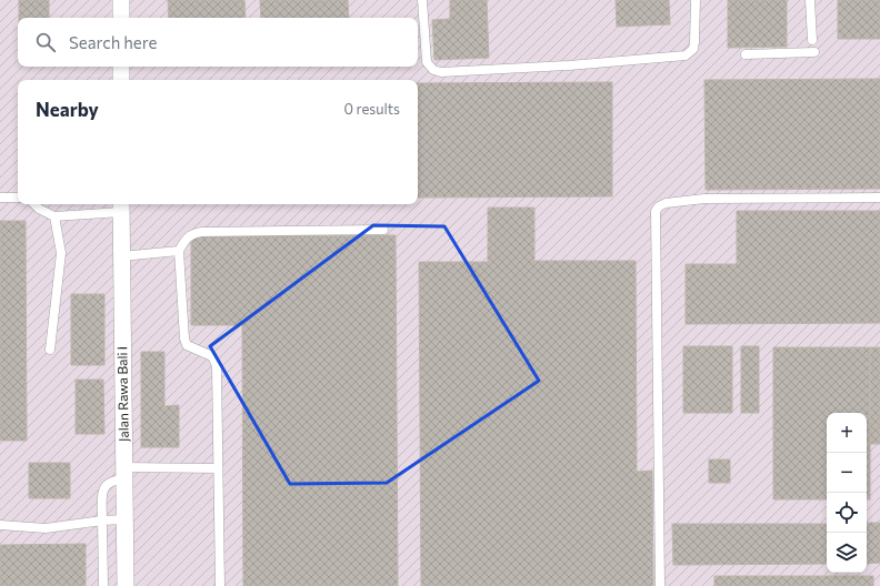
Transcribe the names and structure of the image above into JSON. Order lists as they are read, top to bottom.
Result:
{
  "streets": {
    "street": ["Jalan Rawa Bali I"]
  },
  "page": {
    "search": "Search here",
    "heading": ["Nearby", "0 results"],
    "map_buttons": ["+", "−"]
  }
}
